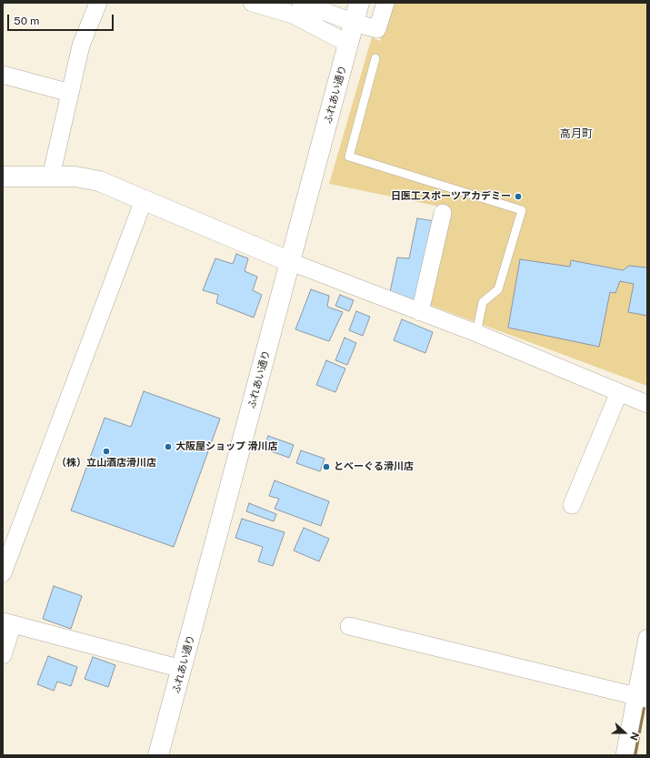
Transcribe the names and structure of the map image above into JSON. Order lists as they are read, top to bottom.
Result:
{
  "streets": {
    "street": ["ふれあい通り"]
  },
  "districts": ["高月町"],
  "places": [
    "日医工スポーツアカデミー",
    "大阪屋ショップ 滑川店",
    "（株）立山酒店滑川店",
    "とべーぐる滑川店"
  ],
  "scale_bar": "50 m",
  "north": "right"
}
